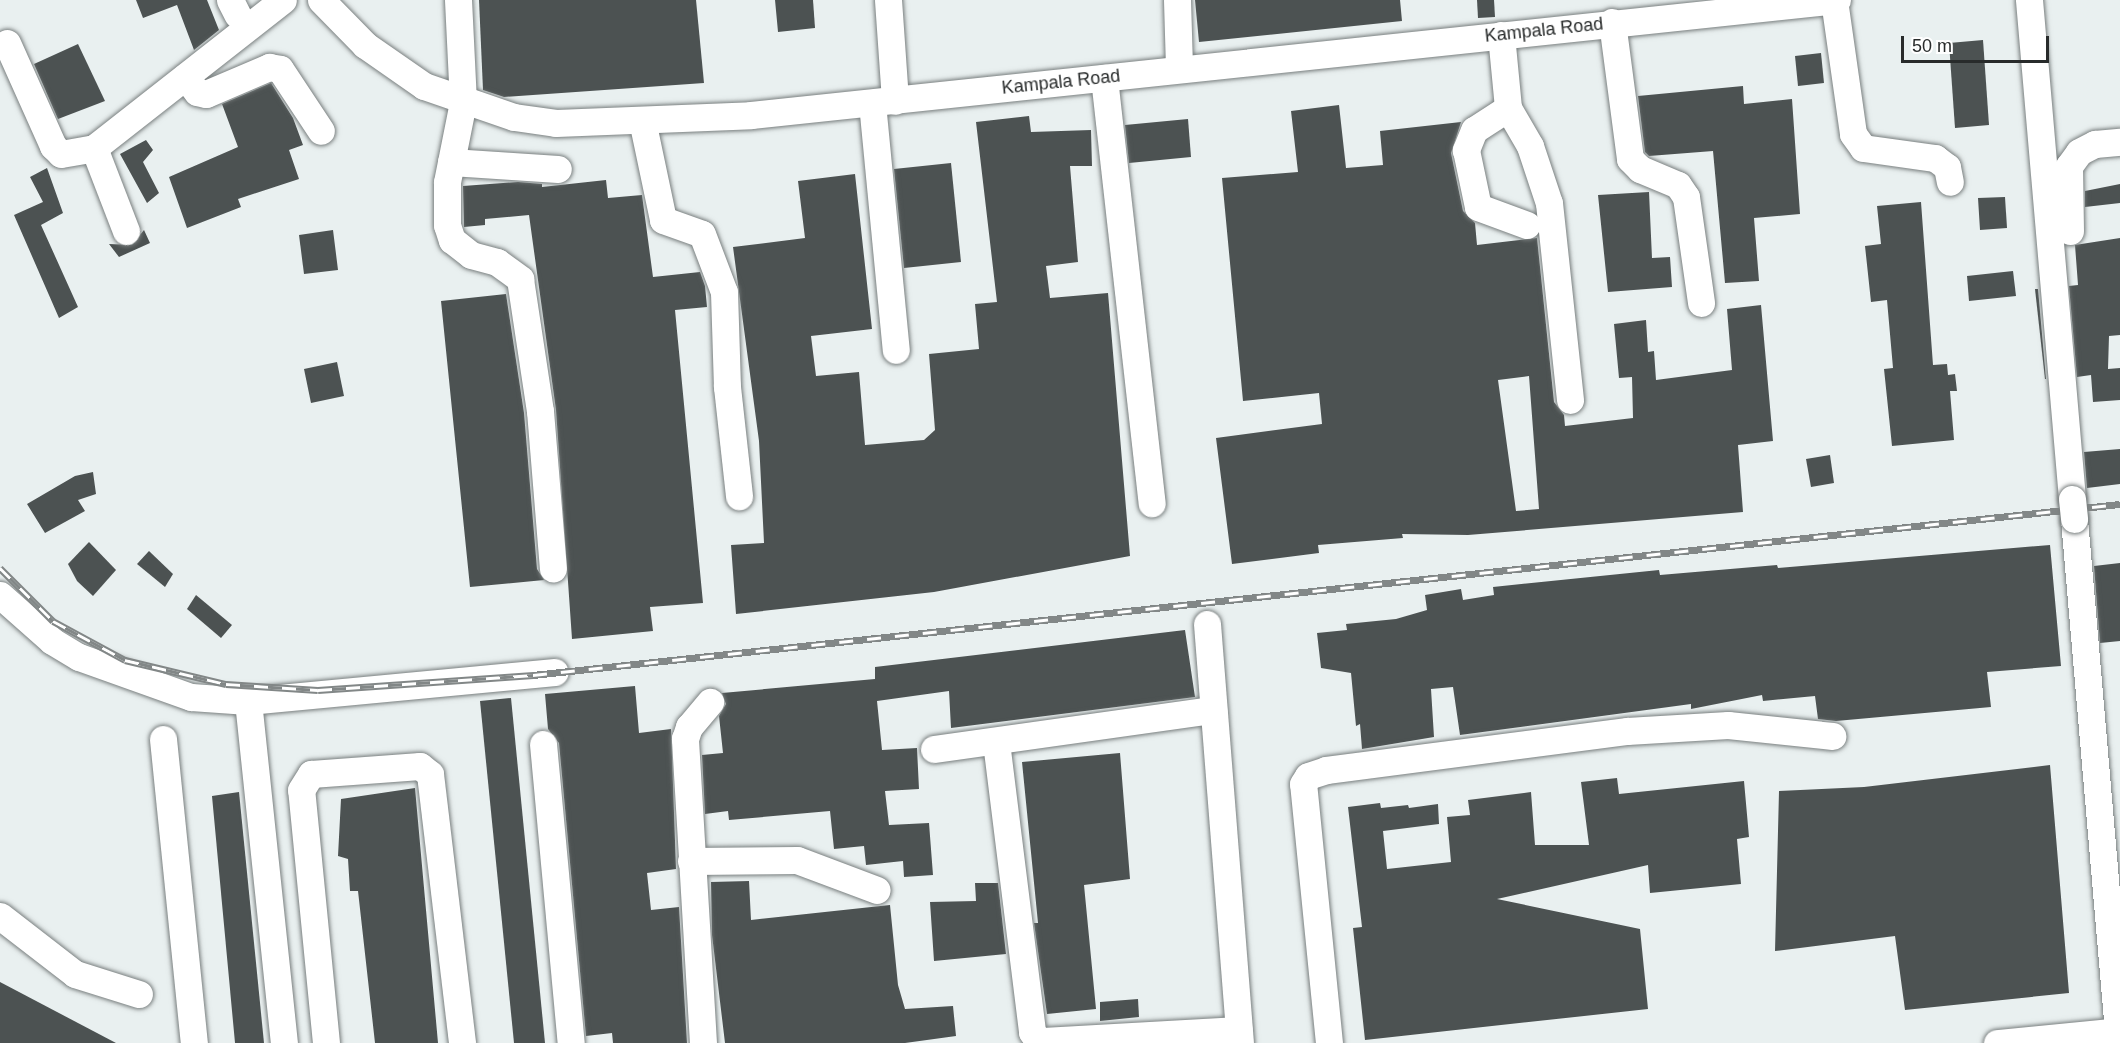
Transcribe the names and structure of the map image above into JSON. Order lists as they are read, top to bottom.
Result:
{
  "streets": {
    "street": ["Kampala Road"]
  },
  "scale_bar": "50 m"
}
